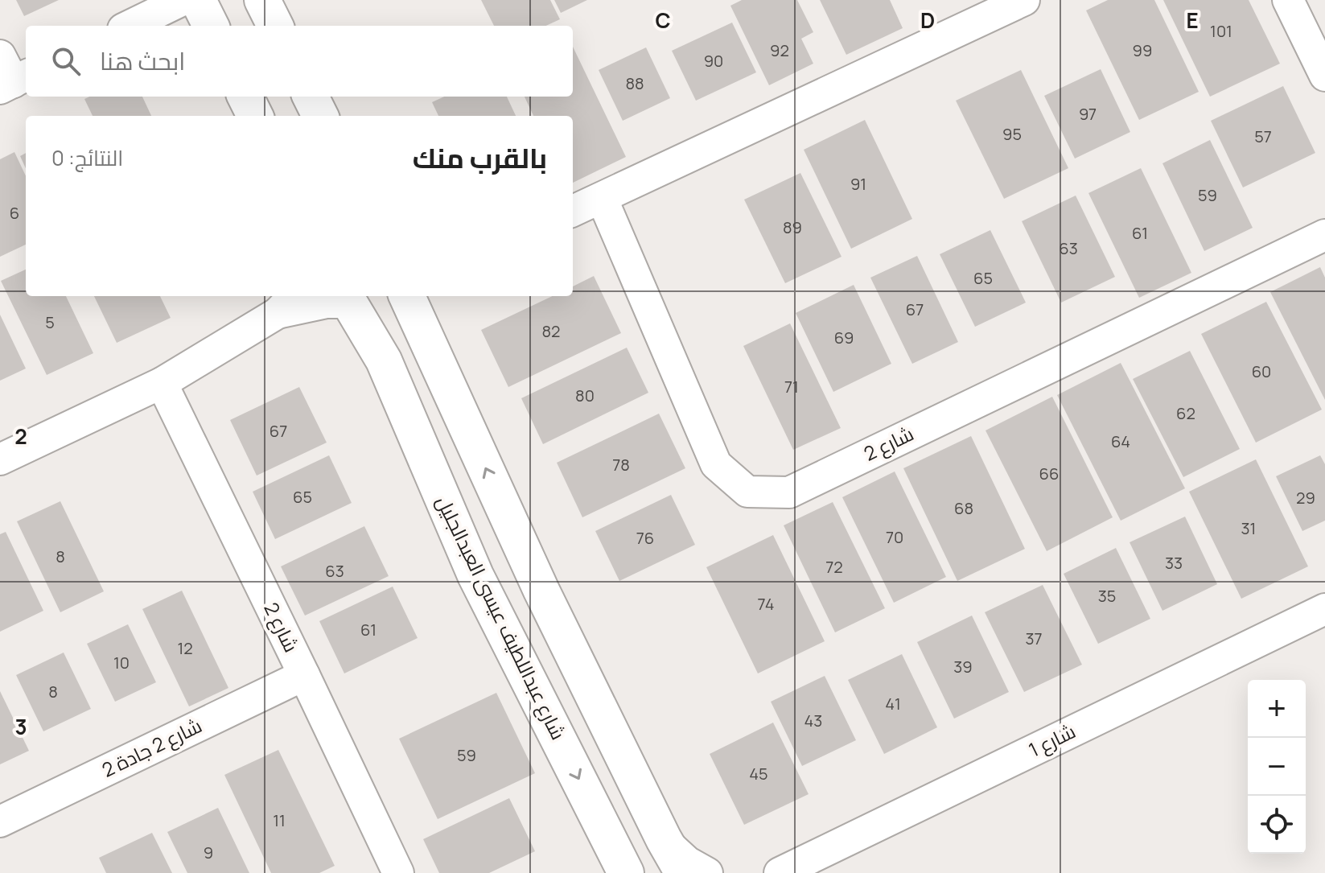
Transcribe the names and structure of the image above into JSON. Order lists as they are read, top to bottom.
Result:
{
  "streets": {
    "street": [
      "شارع 2",
      "شارع عبداللطيف عيسى العبدالجليل",
      "شارع 1",
      "شارع 2 جادة 2"
    ]
  },
  "crossings": [
    ["شارع 2", "شارع 2 جادة 2"]
  ],
  "house_numbers": [
    "101",
    "92",
    "99",
    "90",
    "88",
    "97",
    "95",
    "57",
    "91",
    "59",
    "6",
    "89",
    "61",
    "63",
    "65",
    "67",
    "5",
    "82",
    "69",
    "60",
    "71",
    "80",
    "62",
    "67",
    "64",
    "78",
    "66",
    "65",
    "29",
    "68",
    "31",
    "70",
    "76",
    "8",
    "33",
    "72",
    "63",
    "35",
    "74",
    "61",
    "37",
    "12",
    "10",
    "39",
    "8",
    "41",
    "43",
    "59",
    "45",
    "11",
    "9"
  ],
  "page": {
    "search": "ابحث هنا",
    "heading": ["بالقرب منك", "النتائج: 0"],
    "map_buttons": ["+", "−"]
  },
  "grid": {
    "columns": ["C", "D", "E"],
    "rows": ["2", "3"]
  }
}
